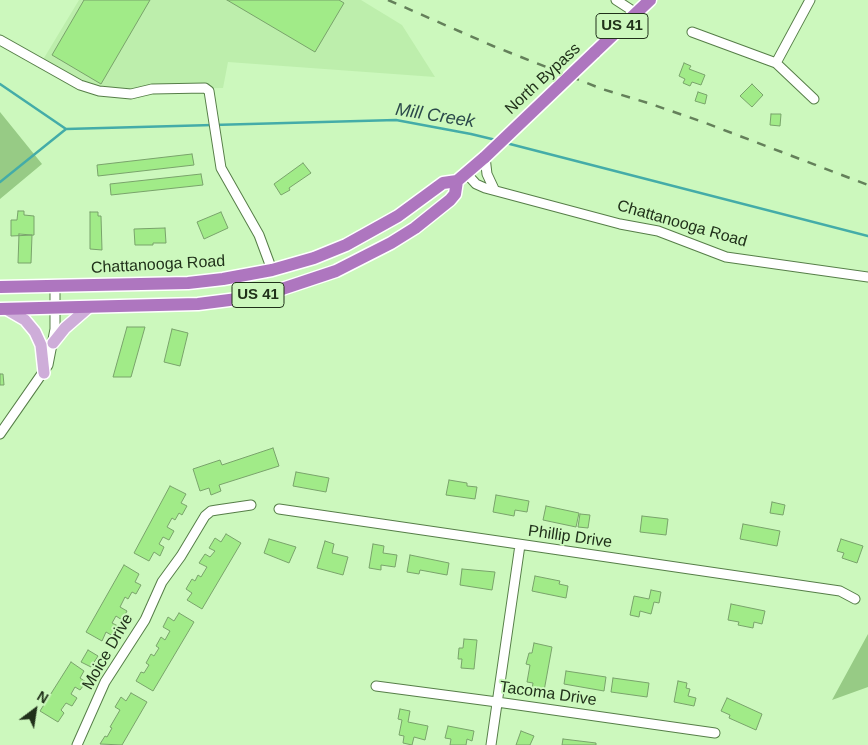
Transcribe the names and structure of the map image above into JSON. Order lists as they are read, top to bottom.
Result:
{
  "streets": {
    "highway": ["US 41", "North Bypass", "Chattanooga Road"],
    "street": ["Phillip Drive", "Moice Drive", "Tacoma Drive"]
  },
  "crossings": [
    ["US 41", "North Bypass"],
    ["US 41", "Chattanooga Road"],
    ["North Bypass", "Chattanooga Road"]
  ],
  "water": ["Mill Creek"],
  "north": "top right"
}
